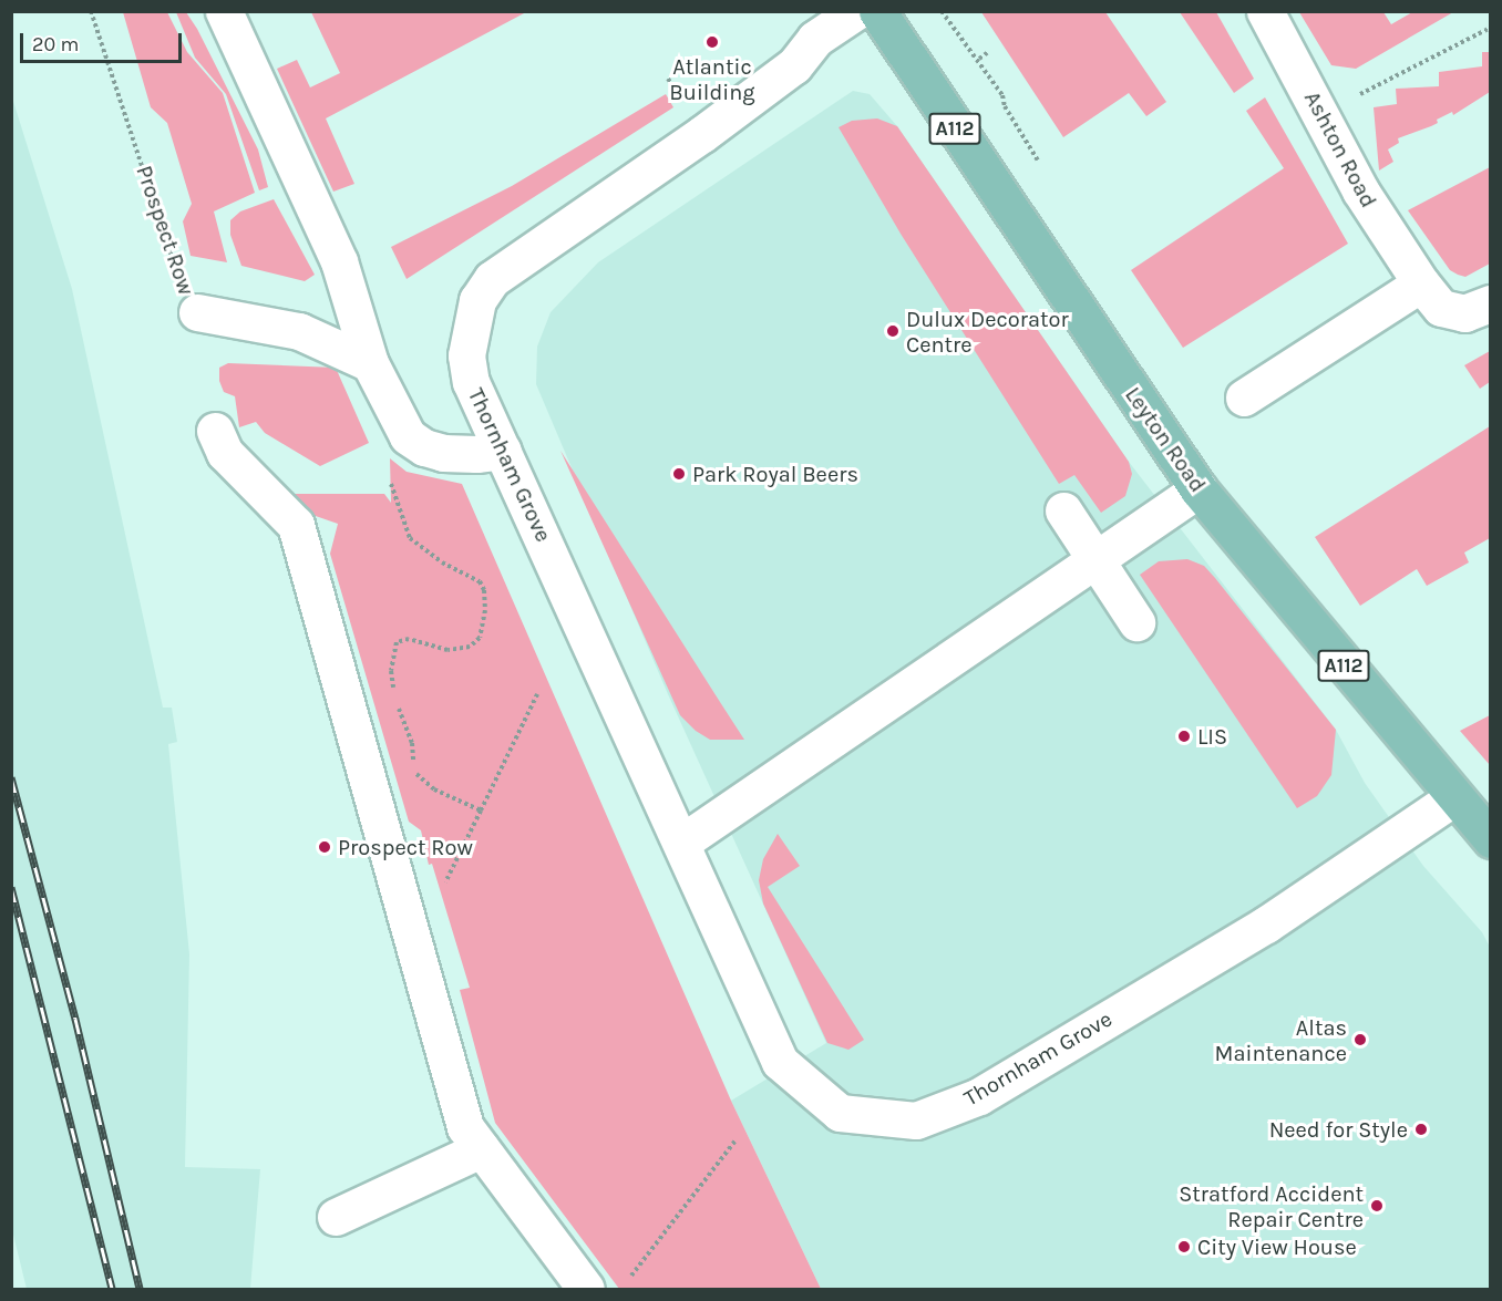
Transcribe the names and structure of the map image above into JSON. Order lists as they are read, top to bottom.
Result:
{
  "streets": {
    "main road": ["A112", "Leyton Road"],
    "street": ["Ashton Road", "Prospect Row", "Thornham Grove"]
  },
  "crossings": [
    ["Leyton Road", "Thornham Grove"]
  ],
  "places": [
    "Atlantic Building",
    "Dulux Decorator Centre",
    "Park Royal Beers",
    "LIS",
    "Prospect Row",
    "Altas Maintenance",
    "Need for Style",
    "Stratford Accident Repair Centre",
    "City View House"
  ],
  "scale_bar": "20 m"
}
